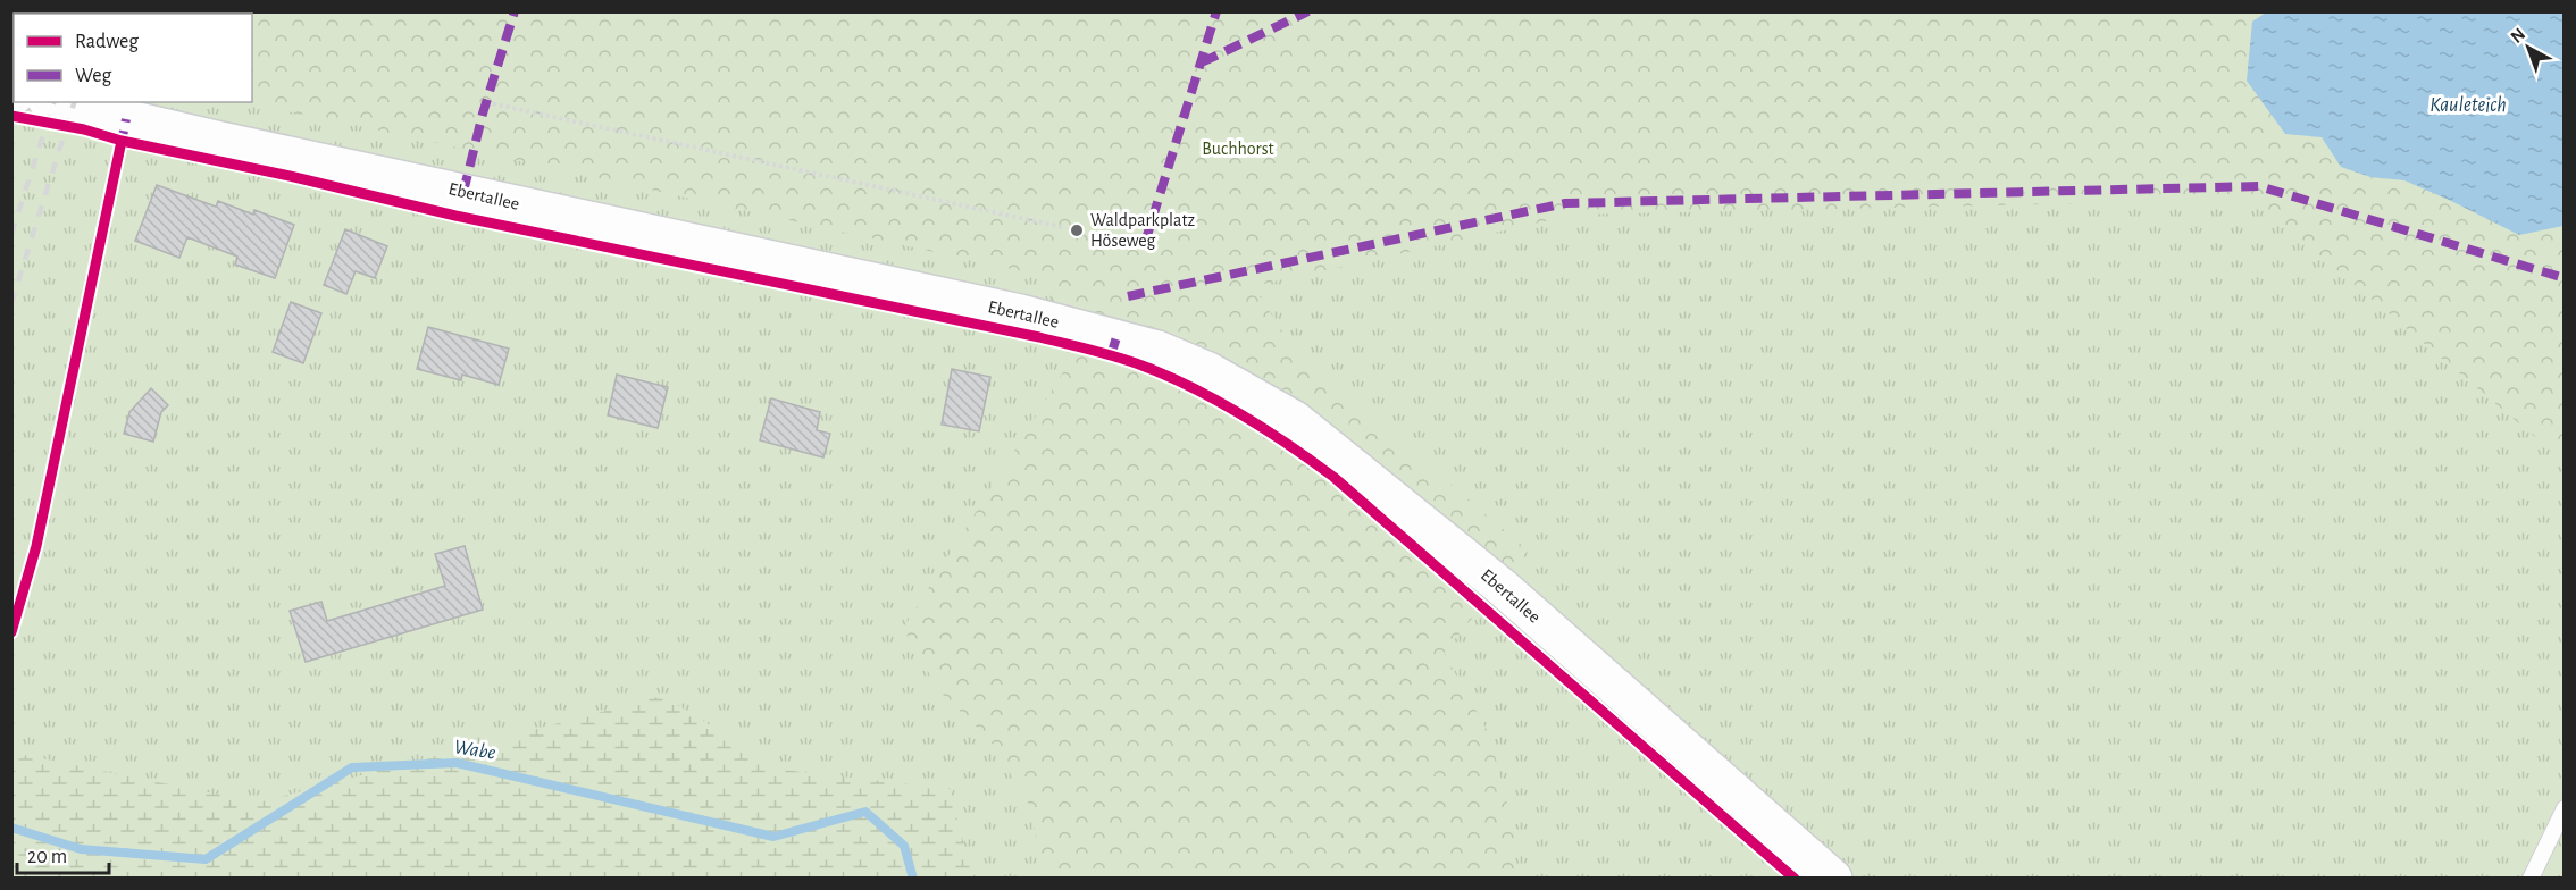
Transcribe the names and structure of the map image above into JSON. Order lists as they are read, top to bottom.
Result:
{
  "streets": {
    "main road": ["Ebertallee"]
  },
  "water": ["Kauleteich", "Wabe"],
  "parks": ["Buchhorst"],
  "places": ["Waldparkplatz Höseweg"],
  "legend": ["Radweg", "Weg"],
  "scale_bar": "20 m",
  "north": "top left"
}
